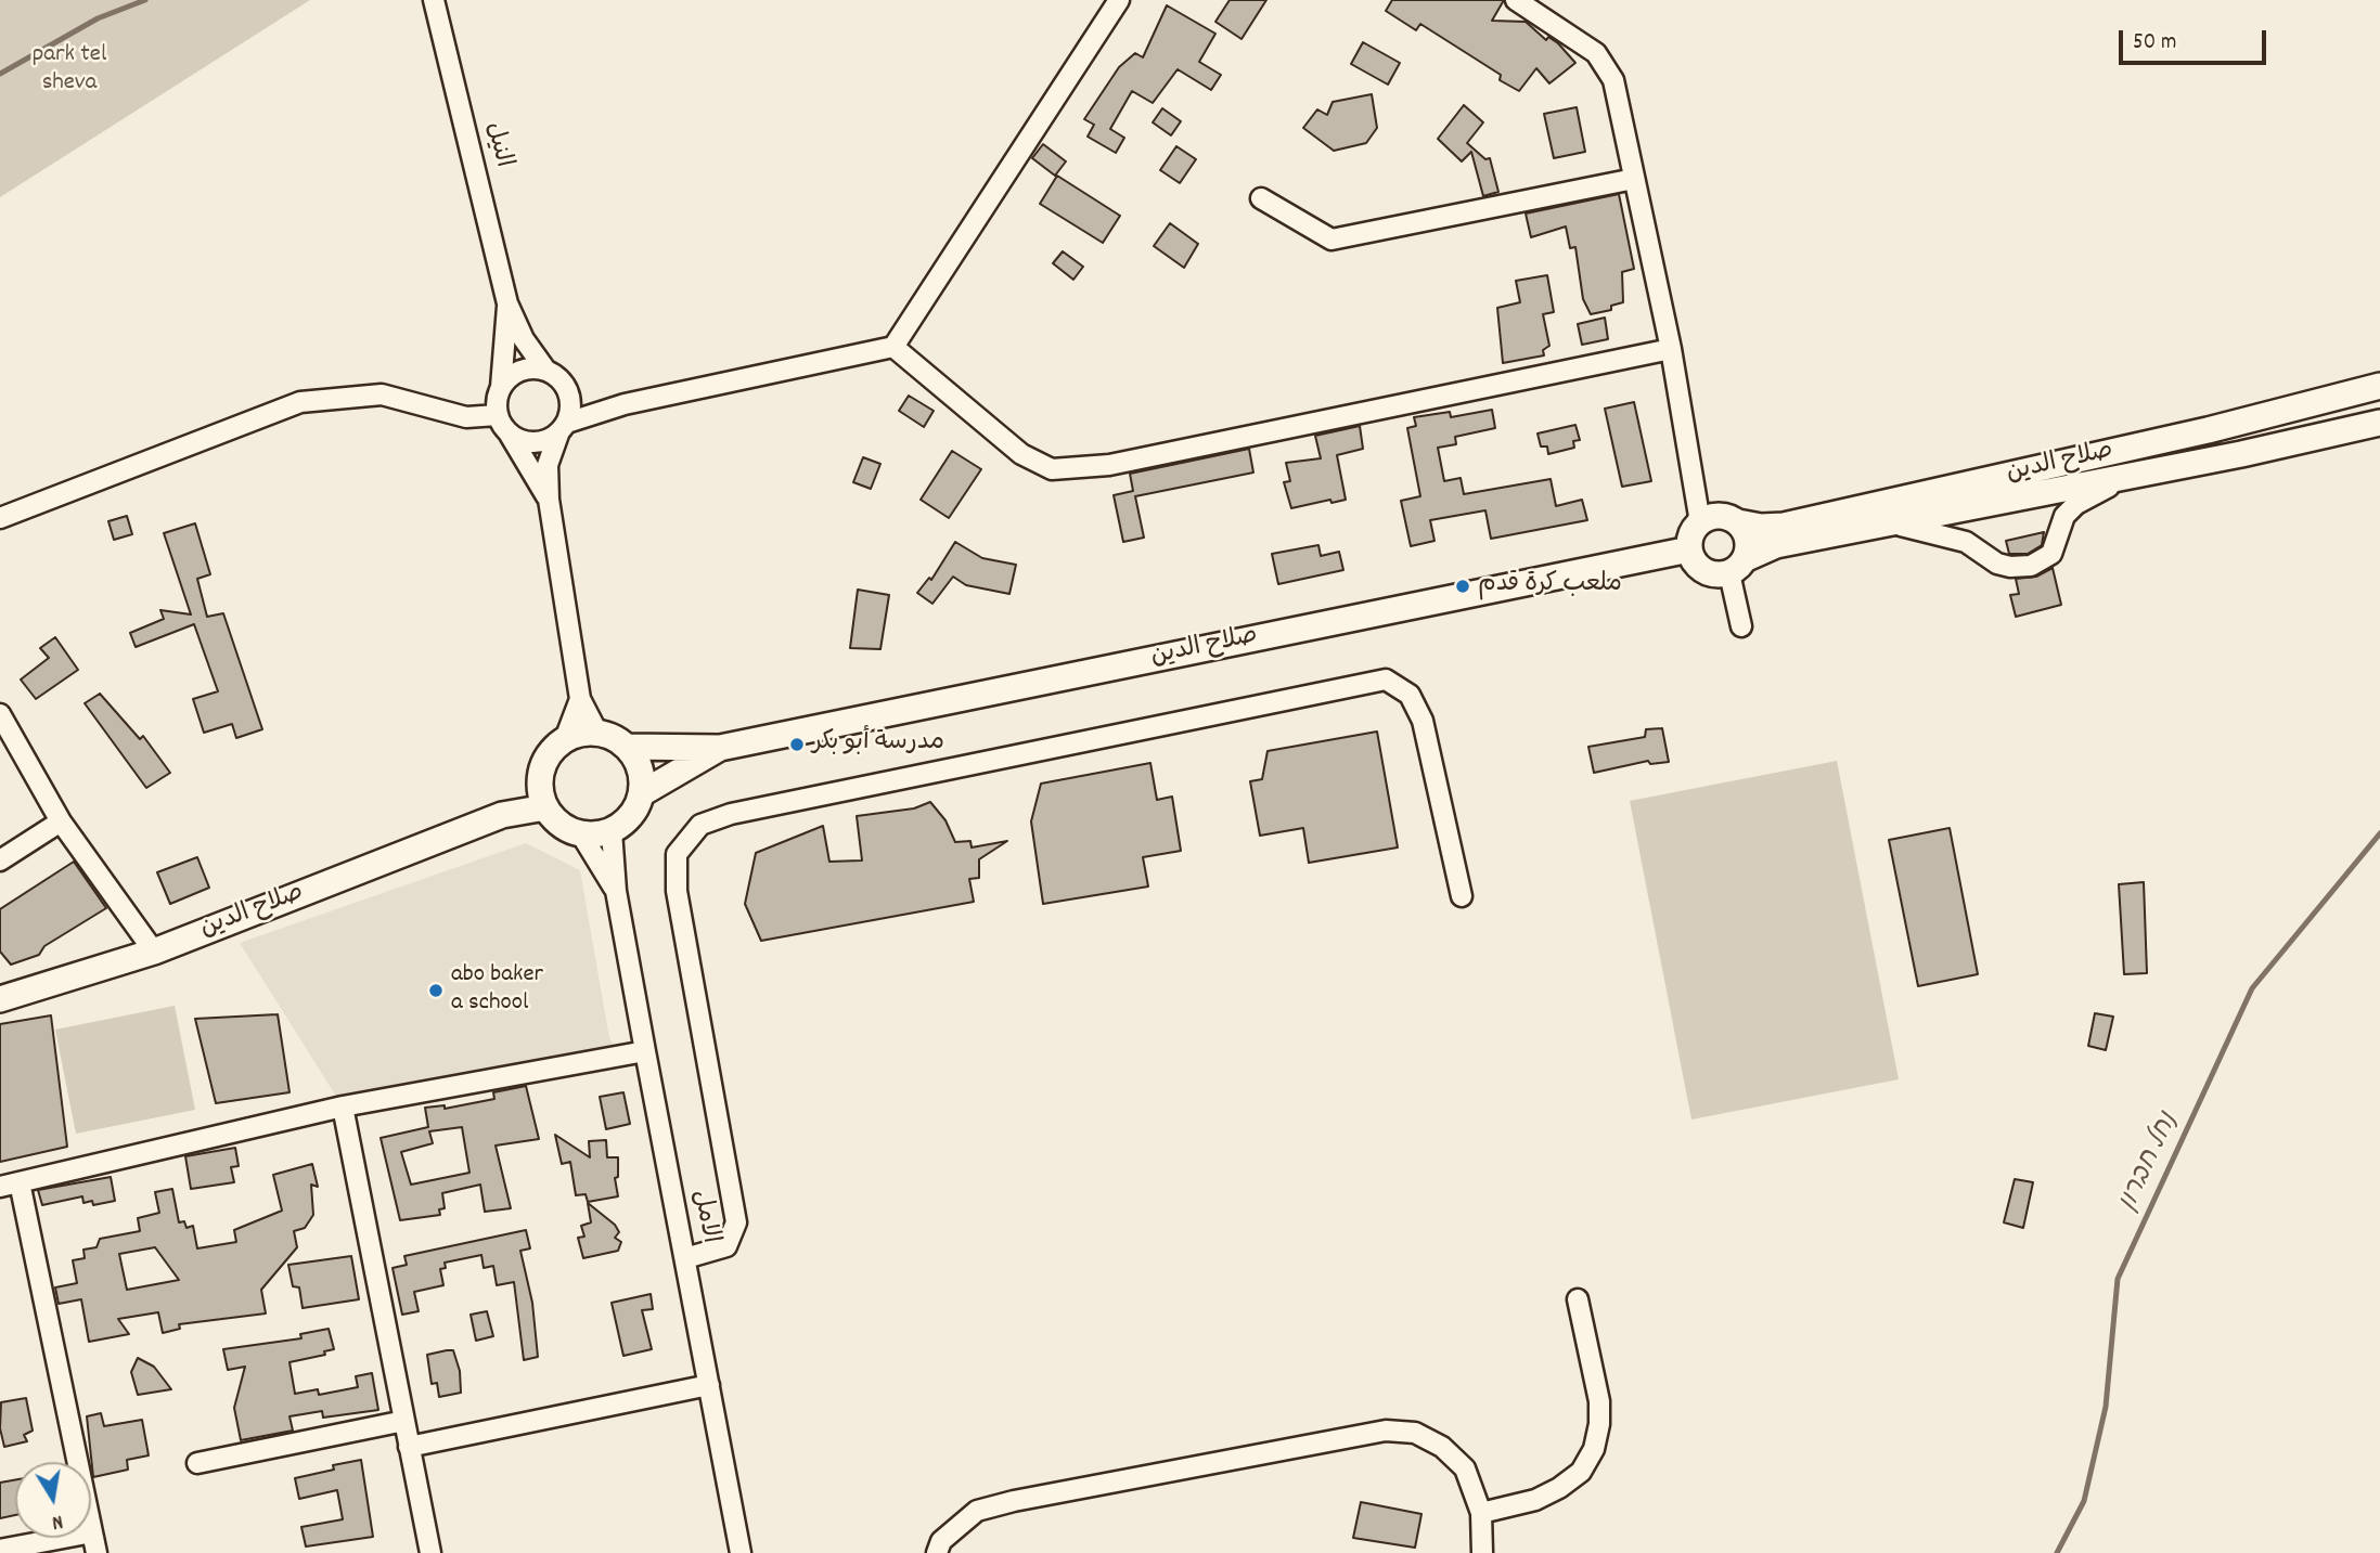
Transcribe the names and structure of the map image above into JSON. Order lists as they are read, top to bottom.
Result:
{
  "streets": {
    "main road": ["صلاح الدين"],
    "street": ["النيل", "الامل"]
  },
  "crossings": [
    ["صلاح الدين", "الامل"]
  ],
  "water": ["נחל חברון"],
  "parks": ["park tel sheva"],
  "places": ["ملعب كرة قدم", "مدرسة أبو بكر", "abo baker a school"],
  "scale_bar": "50 m",
  "north": "bottom"
}
